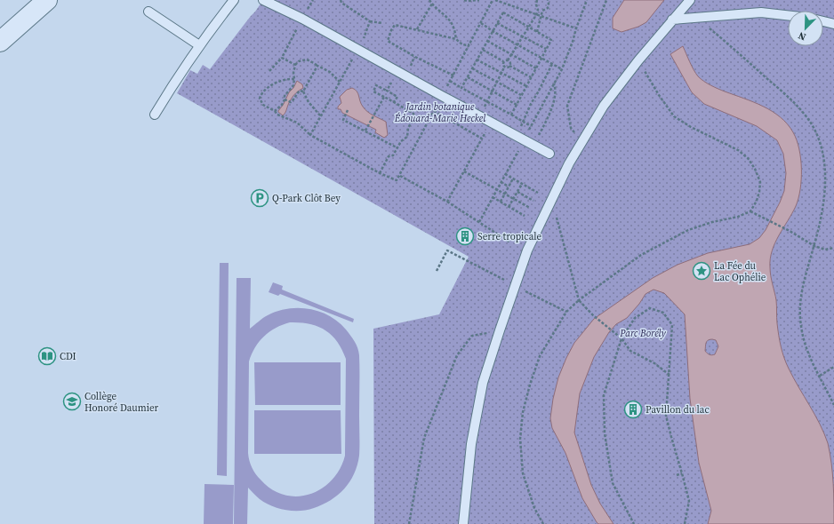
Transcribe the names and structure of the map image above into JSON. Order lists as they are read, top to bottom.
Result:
{
  "parks": ["Jardin botanique Édouard-Marie Heckel", "Parc Borély"],
  "places": {
    "parking": ["Q-Park Clôt Bey"],
    "building": ["Serre tropicale", "Pavillon du lac"],
    "place": ["La Fée du Lac Ophélie"],
    "library": ["CDI"],
    "school or university": ["Collège Honoré Daumier"]
  },
  "north": "bottom left"
}
